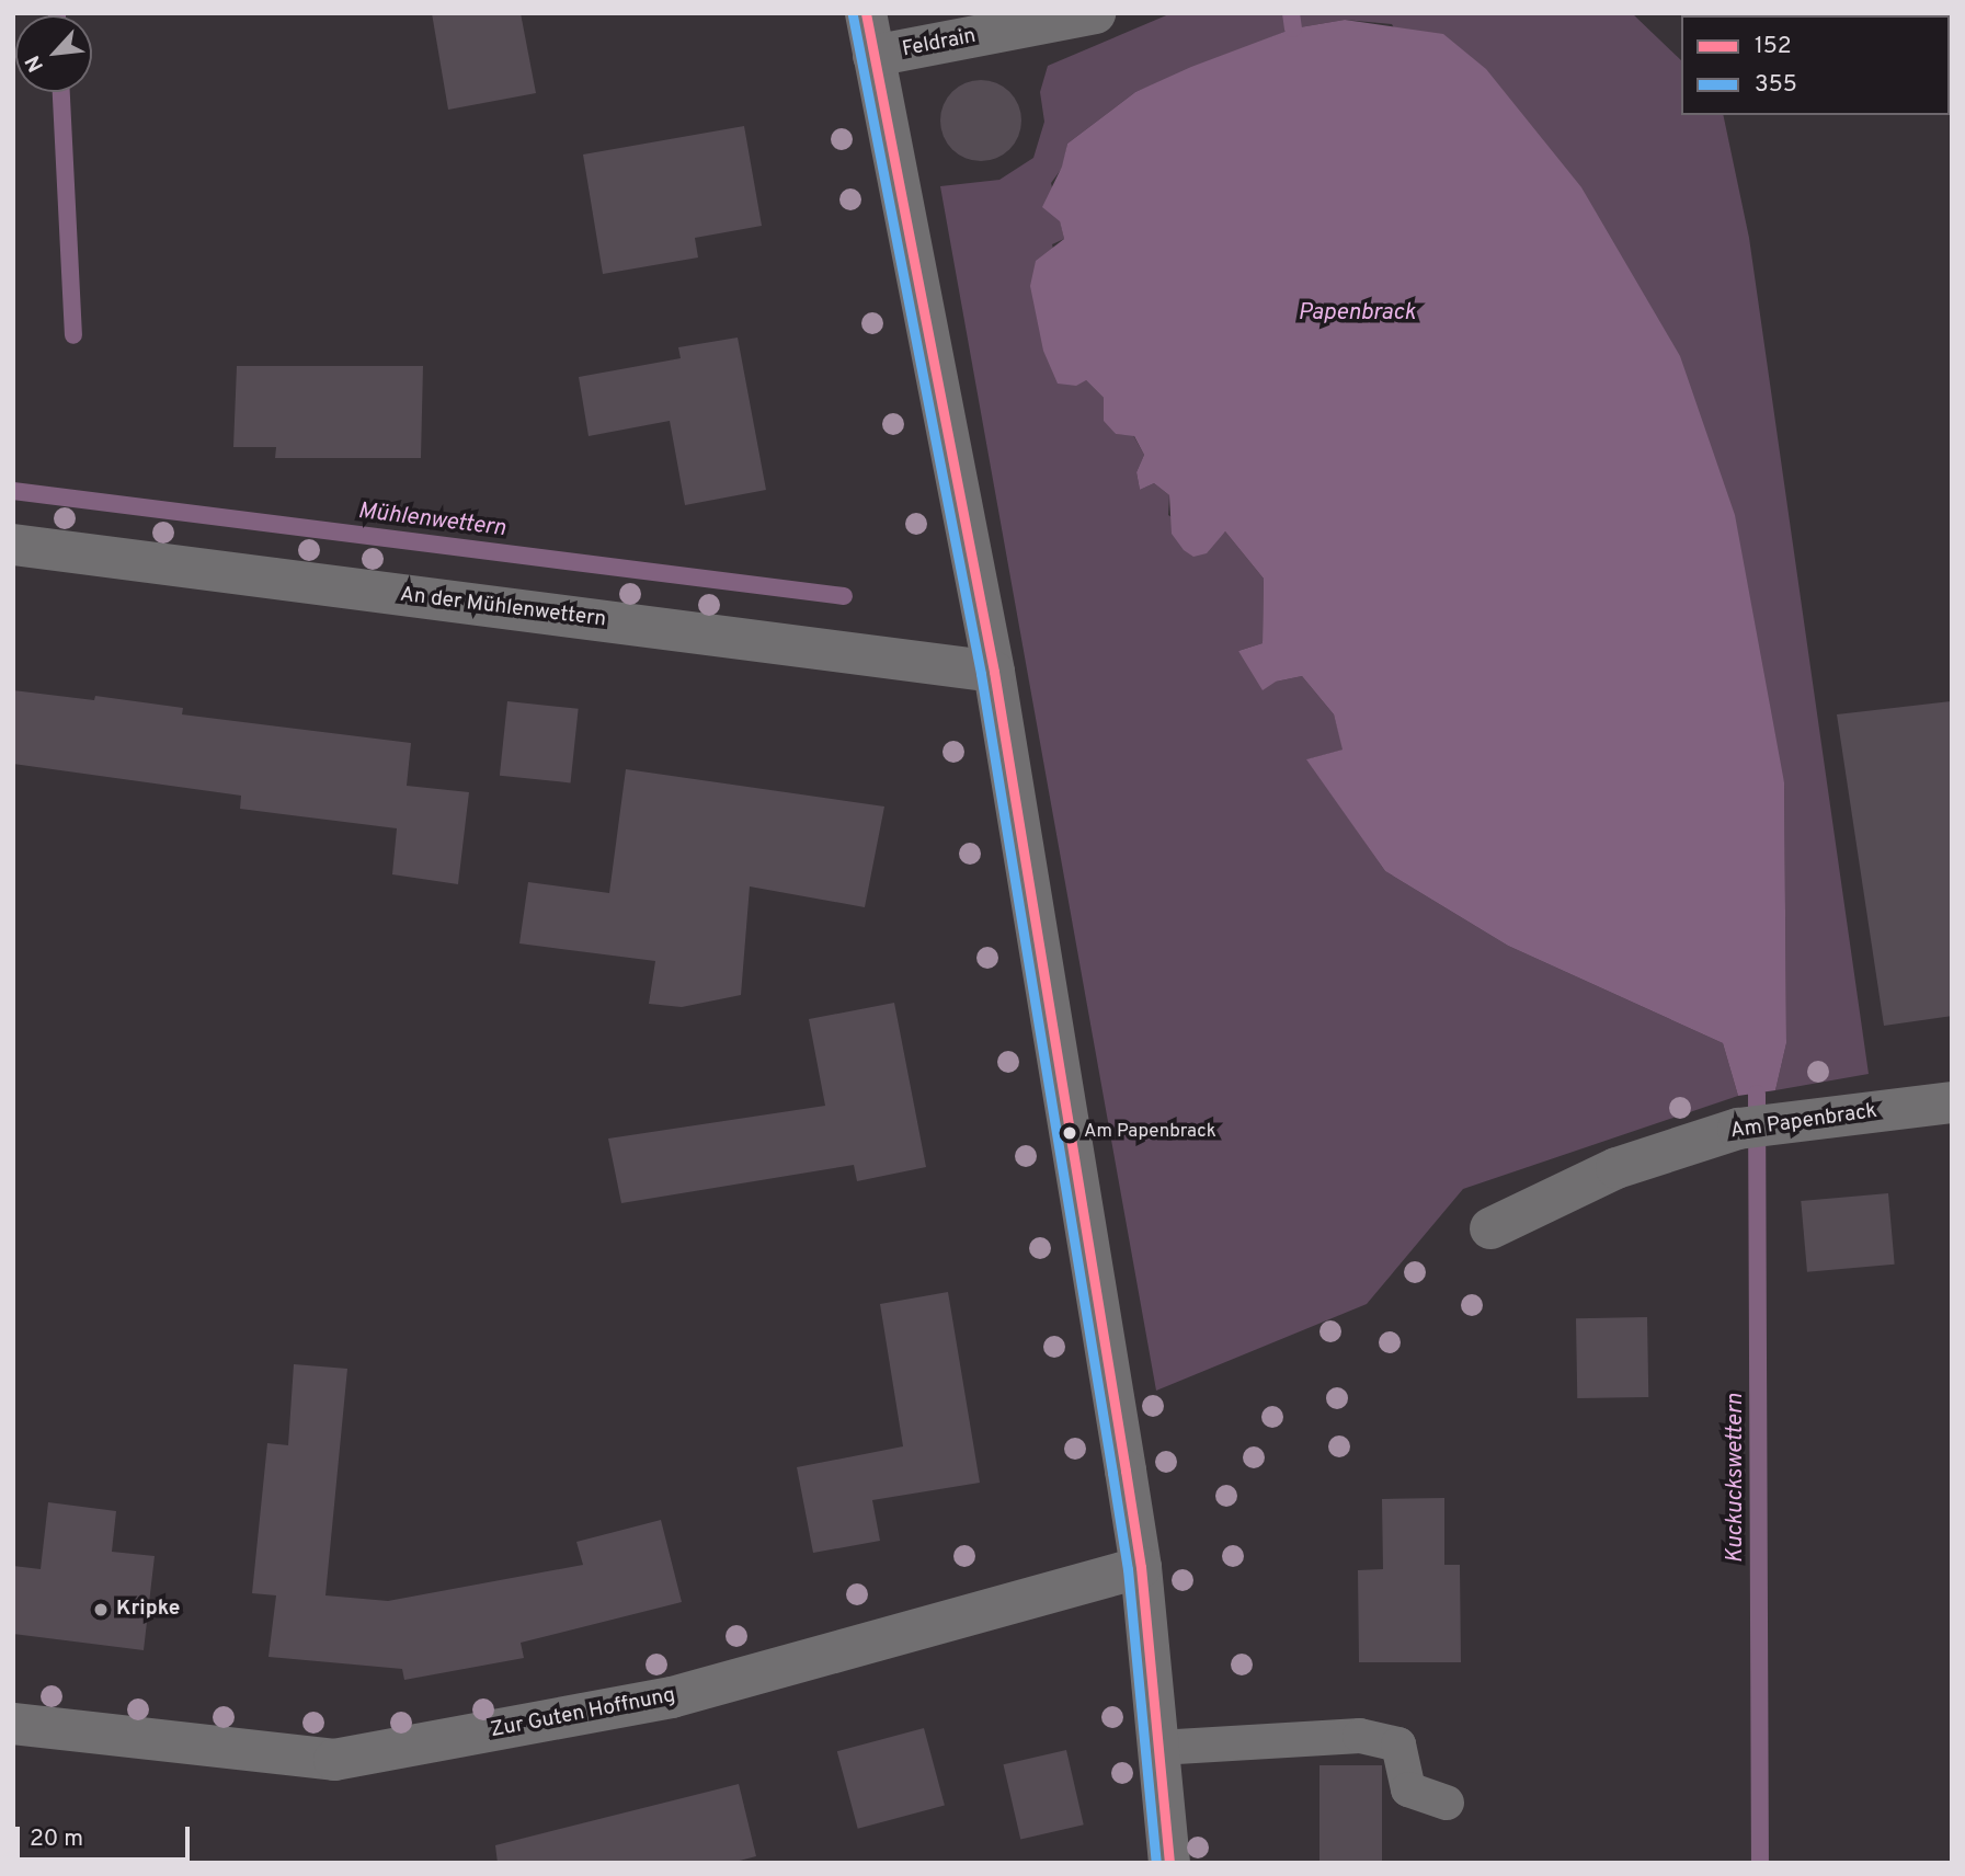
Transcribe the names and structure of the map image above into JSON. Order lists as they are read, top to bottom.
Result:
{
  "streets": {
    "street": [
      "Feldrain",
      "An der Mühlenwettern",
      "Am Papenbrack",
      "Zur Guten Hoffnung"
    ]
  },
  "water": ["Papenbrack", "Mühlenwettern", "Kuckuckswettern"],
  "places": ["Am Papenbrack", "Kripke"],
  "lines": ["transit line 152", "transit line 355"],
  "legend": ["152", "355"],
  "scale_bar": "20 m",
  "north": "bottom left"
}
